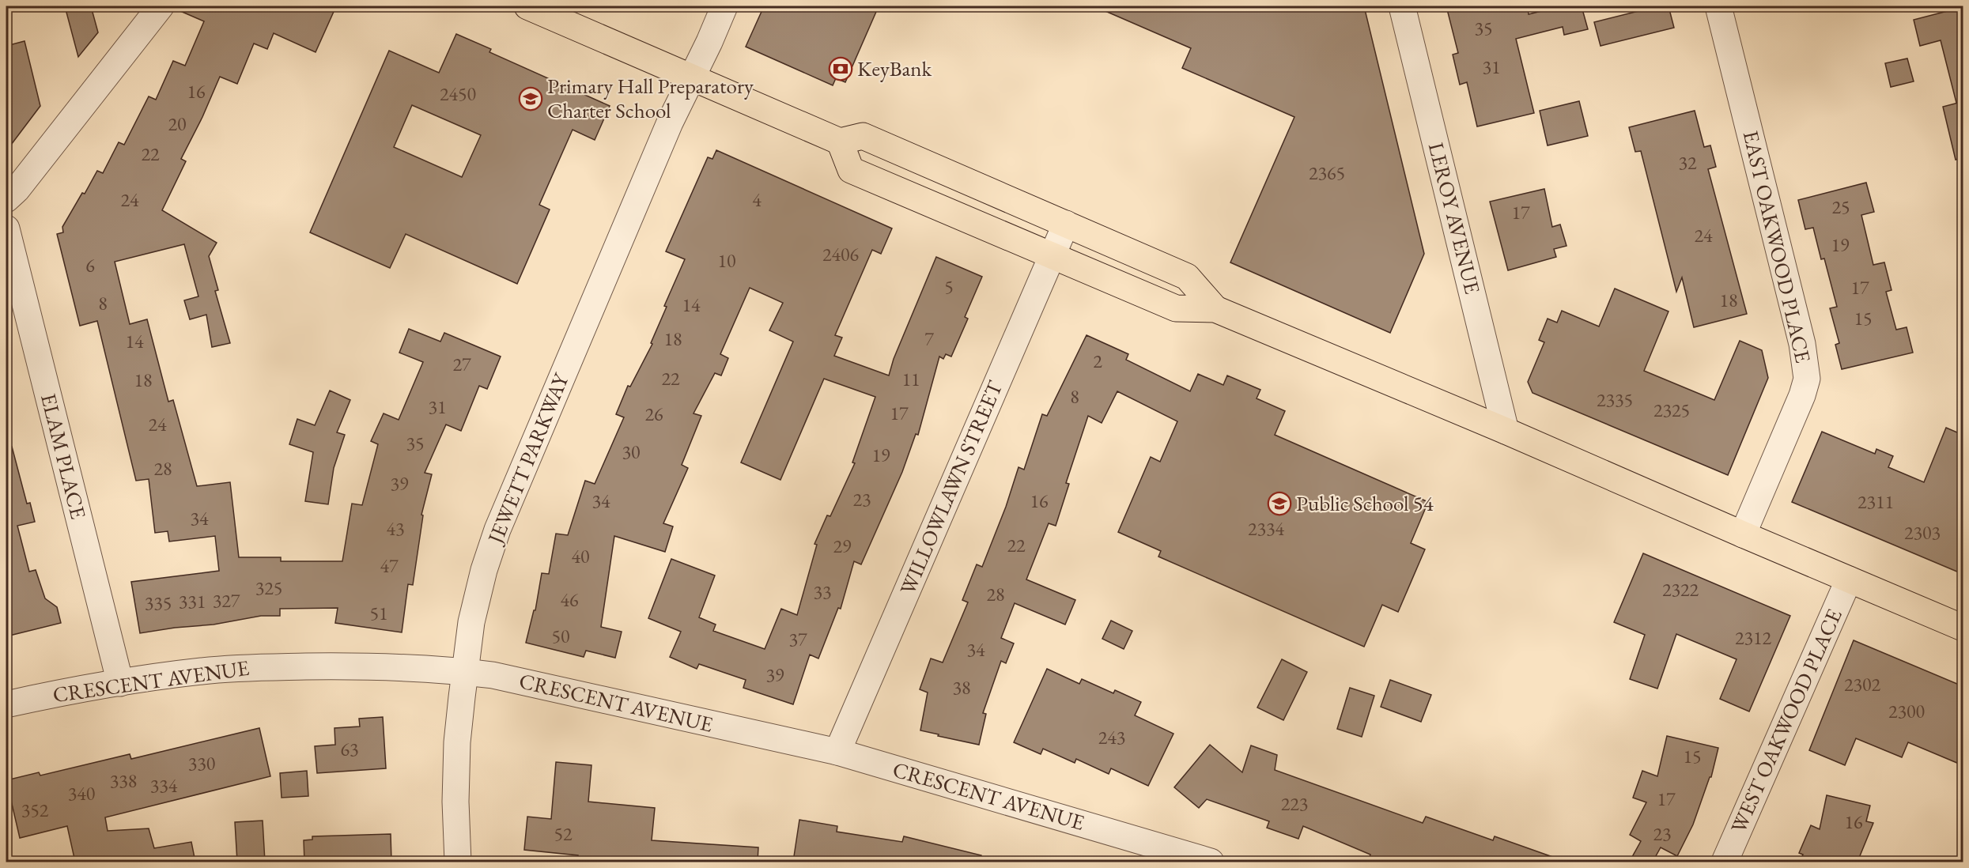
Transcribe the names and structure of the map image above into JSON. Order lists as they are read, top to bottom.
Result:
{
  "streets": {
    "street": [
      "LEROY AVENUE",
      "EAST OAKWOOD PLACE",
      "ELAM PLACE",
      "JEWETT PARKWAY",
      "WILLOWLAWN STREET",
      "CRESCENT AVENUE",
      "WEST OAKWOOD PLACE"
    ]
  },
  "crossings": [
    ["ELAM PLACE", "CRESCENT AVENUE"],
    ["JEWETT PARKWAY", "CRESCENT AVENUE"],
    ["WILLOWLAWN STREET", "CRESCENT AVENUE"]
  ],
  "places": {
    "bank": ["KeyBank"],
    "school or university": ["Primary Hall Preparatory Charter School", "Public School 54"]
  },
  "house_numbers": [
    "35",
    "31",
    "16",
    "2450",
    "20",
    "22",
    "32",
    "2365",
    "24",
    "4",
    "25",
    "17",
    "24",
    "19",
    "2406",
    "10",
    "6",
    "5",
    "17",
    "18",
    "8",
    "14",
    "15",
    "18",
    "7",
    "14",
    "2",
    "27",
    "22",
    "11",
    "18",
    "8",
    "2335",
    "31",
    "2325",
    "17",
    "26",
    "24",
    "35",
    "30",
    "19",
    "28",
    "39",
    "23",
    "34",
    "16",
    "2311",
    "34",
    "43",
    "2334",
    "2303",
    "22",
    "29",
    "40",
    "47",
    "325",
    "2322",
    "33",
    "28",
    "46",
    "327",
    "331",
    "335",
    "51",
    "50",
    "2312",
    "37",
    "34",
    "39",
    "2302",
    "38",
    "2300",
    "243",
    "63",
    "15",
    "330",
    "338",
    "334",
    "340",
    "17",
    "223",
    "352",
    "16",
    "52",
    "23"
  ]
}
